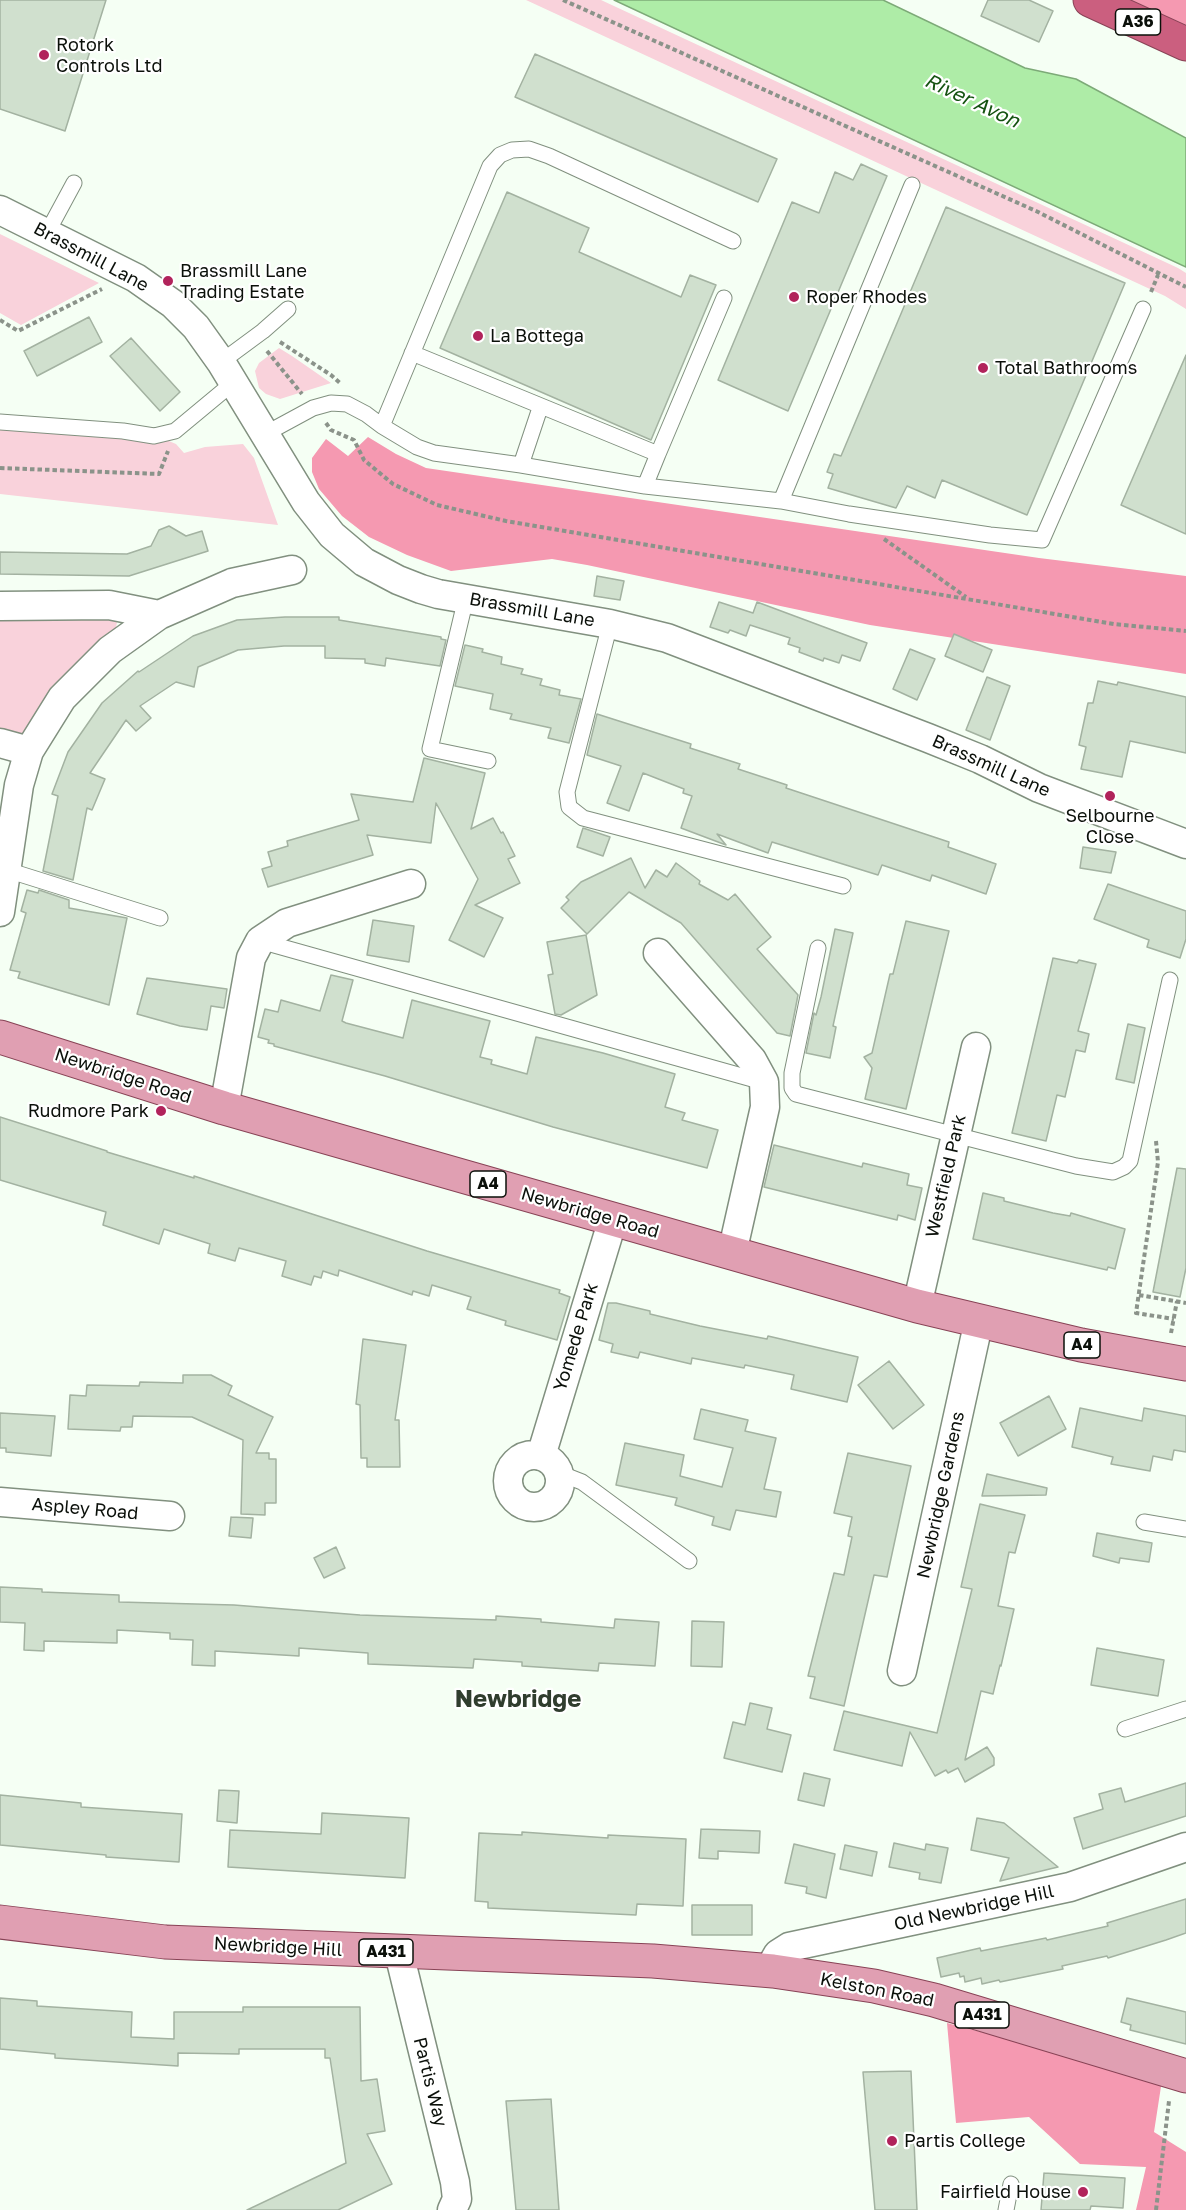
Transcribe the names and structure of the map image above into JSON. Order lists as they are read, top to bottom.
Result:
{
  "streets": {
    "highway": ["A36"],
    "main road": [
      "Newbridge Road",
      "A4",
      "Newbridge Hill",
      "A431",
      "Kelston Road"
    ],
    "street": [
      "Brassmill Lane",
      "Westfield Park",
      "Yomede Park",
      "Newbridge Gardens",
      "Aspley Road",
      "Old Newbridge Hill",
      "Partis Way"
    ]
  },
  "crossings": [
    ["Newbridge Road", "Westfield Park"],
    ["Newbridge Road", "Yomede Park"],
    ["Newbridge Road", "Newbridge Gardens"],
    ["Old Newbridge Hill", "Newbridge Hill"],
    ["Old Newbridge Hill", "Kelston Road"],
    ["Newbridge Hill", "Kelston Road"],
    ["Newbridge Hill", "Partis Way"]
  ],
  "districts": ["Newbridge"],
  "water": ["River Avon"],
  "places": [
    "Rotork Controls Ltd",
    "Brassmill Lane Trading Estate",
    "Roper Rhodes",
    "La Bottega",
    "Total Bathrooms",
    "Selbourne Close",
    "Rudmore Park",
    "Partis College",
    "Fairfield House"
  ]
}
